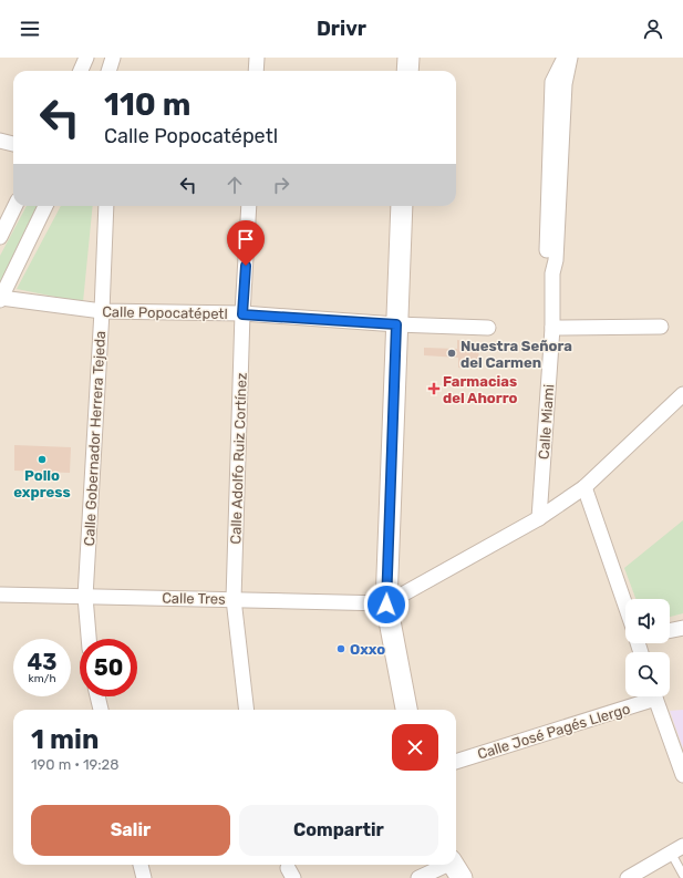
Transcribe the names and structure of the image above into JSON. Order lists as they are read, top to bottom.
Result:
{
  "streets": {
    "street": [
      "Calle Popocatépetl",
      "Calle Miami",
      "Calle Gobernador Herrera Tejeda",
      "Calle Adolfo Ruiz Cortínez",
      "Calle Tres",
      "Calle José Pagés Llergo"
    ]
  },
  "crossings": [
    ["Calle Popocatépetl", "Calle Gobernador Herrera Tejeda"],
    ["Calle Popocatépetl", "Calle Adolfo Ruiz Cortínez"],
    ["Calle Gobernador Herrera Tejeda", "Calle Tres"],
    ["Calle Adolfo Ruiz Cortínez", "Calle Tres"]
  ],
  "places": {
    "other": ["Nuestra Señora del Carmen", "Pollo express", "Oxxo"],
    "health": ["Farmacias del Ahorro"]
  },
  "page": {
    "header": "Drivr",
    "turn": ["110 m", "Calle Popocatépetl"],
    "speed": "43 km/h",
    "limit": "50",
    "heading": ["1 min", "190 m · 19:28"],
    "buttons": ["Salir", "Compartir"]
  }
}
